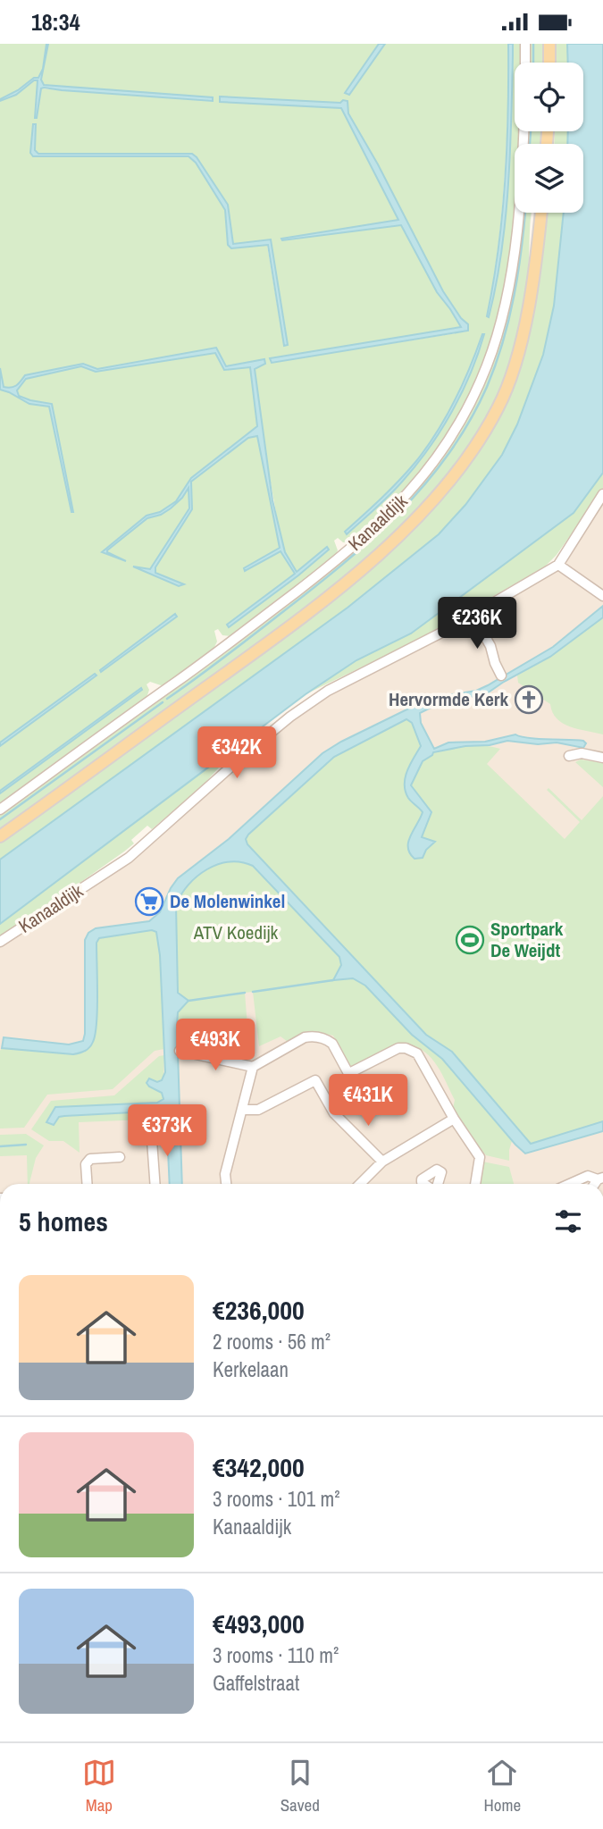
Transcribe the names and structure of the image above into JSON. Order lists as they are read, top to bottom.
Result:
{
  "streets": {
    "main road": ["Kanaaldijk"]
  },
  "parks": ["ATV Koedijk"],
  "places": {
    "church": ["Hervormde Kerk"],
    "supermarket": ["De Molenwinkel"],
    "sports": ["Sportpark De Weijdt"]
  },
  "page": {
    "status": "18:34",
    "price": [
      "€236K",
      "€342K",
      "€493K",
      "€431K",
      "€373K"
    ],
    "heading": "5 homes",
    "list": [
      {
        "name": "€236,000",
        "note": "2 rooms · 56 m² · Kerkelaan"
      },
      {
        "name": "€342,000",
        "note": "3 rooms · 101 m² · Kanaaldijk"
      },
      {
        "name": "€493,000",
        "note": "3 rooms · 110 m² · Gaffelstraat"
      }
    ],
    "tabs": ["Map", "Saved", "Home"]
  }
}
